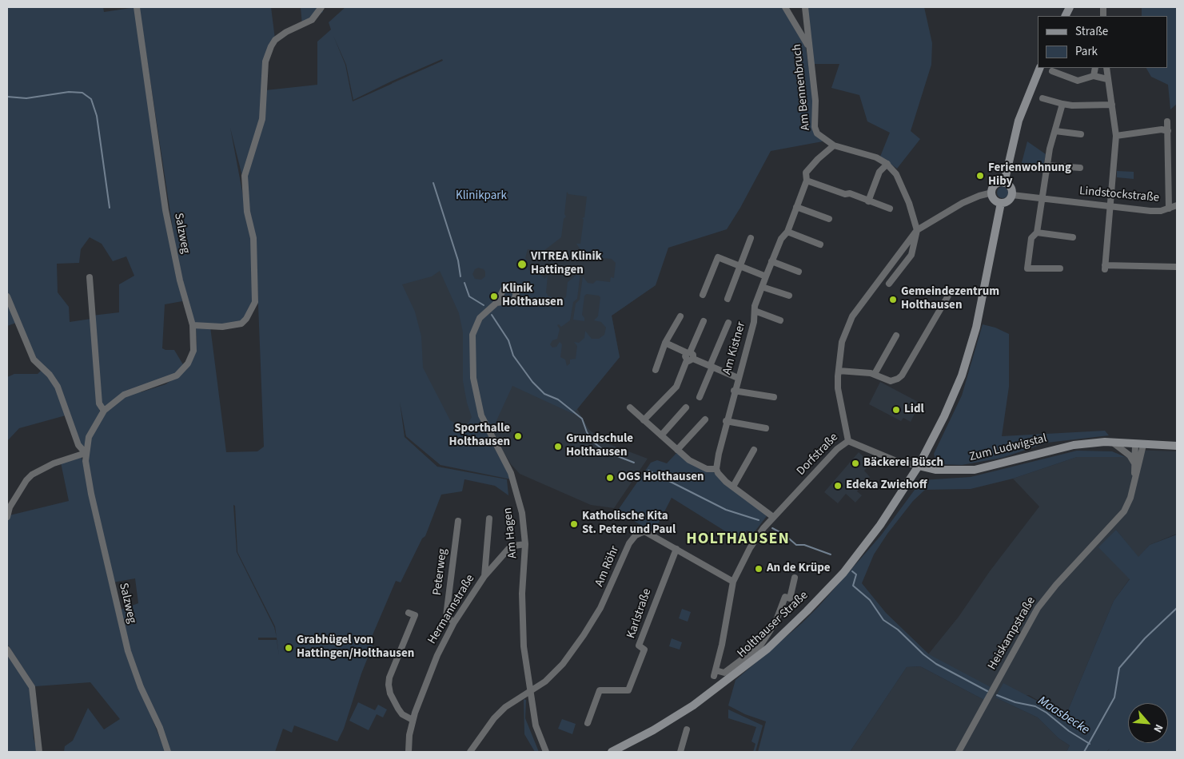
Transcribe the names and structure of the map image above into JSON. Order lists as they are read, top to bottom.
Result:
{
  "streets": {
    "street": [
      "Am Bennenbruch",
      "Lindstockstraße",
      "Salzweg",
      "Am Kistner",
      "Zum Ludwigstal",
      "Dorfstraße",
      "Am Hagen",
      "Am Röhr",
      "Peterweg",
      "Hermannstraße",
      "Karlstraße",
      "Holthauser Straße",
      "Heiskampstraße"
    ]
  },
  "crossings": [
    ["Am Bennenbruch", "Am Kistner"],
    ["Am Bennenbruch", "Dorfstraße"],
    ["Lindstockstraße", "Dorfstraße"],
    ["Lindstockstraße", "Holthauser Straße"],
    ["Zum Ludwigstal", "Dorfstraße"],
    ["Zum Ludwigstal", "Holthauser Straße"],
    ["Zum Ludwigstal", "Heiskampstraße"],
    ["Dorfstraße", "Am Röhr"],
    ["Dorfstraße", "Holthauser Straße"],
    ["Am Hagen", "Am Röhr"],
    ["Am Hagen", "Hermannstraße"],
    ["Am Röhr", "Karlstraße"],
    ["Peterweg", "Hermannstraße"]
  ],
  "districts": ["HOLTHAUSEN"],
  "water": ["Maasbecke"],
  "parks": ["Klinikpark"],
  "places": [
    "Ferienwohnung Hiby",
    "VITREA Klinik Hattingen",
    "Klinik Holthausen",
    "Gemeindezentrum Holthausen",
    "Lidl",
    "Sporthalle Holthausen",
    "Grundschule Holthausen",
    "Bäckerei Büsch",
    "OGS Holthausen",
    "Edeka Zwiehoff",
    "Katholische Kita St. Peter und Paul",
    "An de Krüpe",
    "Grabhügel von Hattingen/Holthausen"
  ],
  "legend": ["Straße", "Park"],
  "north": "bottom right"
}
